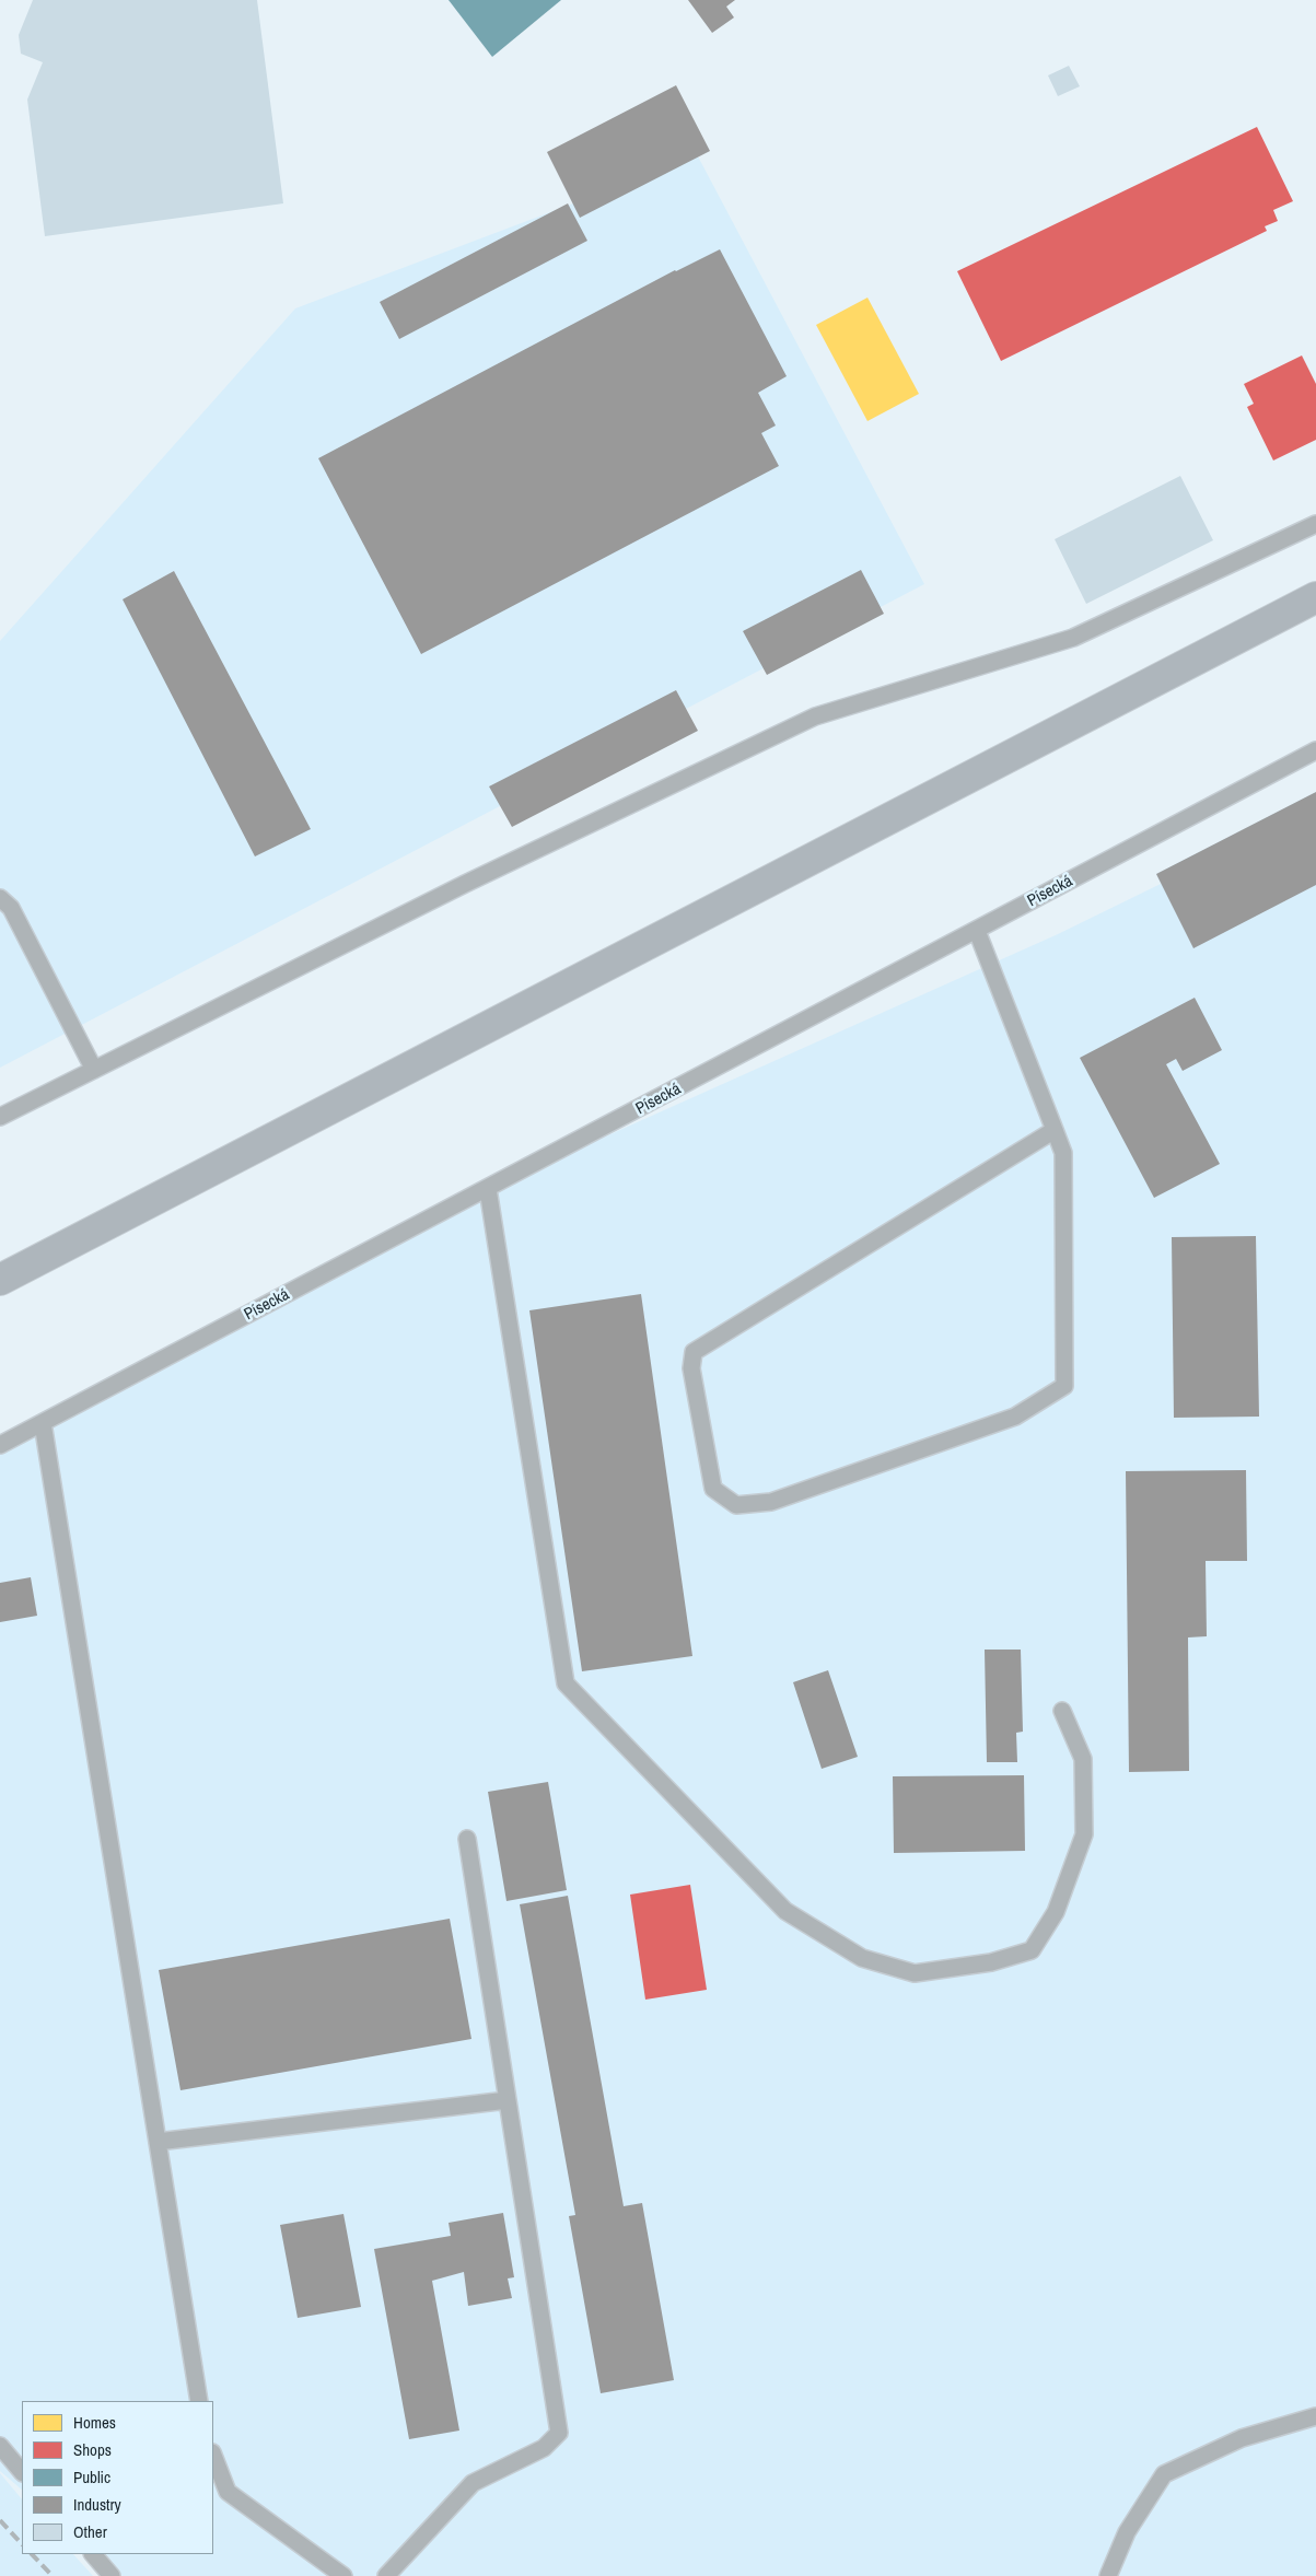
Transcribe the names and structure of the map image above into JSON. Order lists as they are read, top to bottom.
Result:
{
  "streets": {
    "lane": ["Písecká"]
  },
  "legend": [
    "Homes",
    "Shops",
    "Public",
    "Industry",
    "Other"
  ]
}
